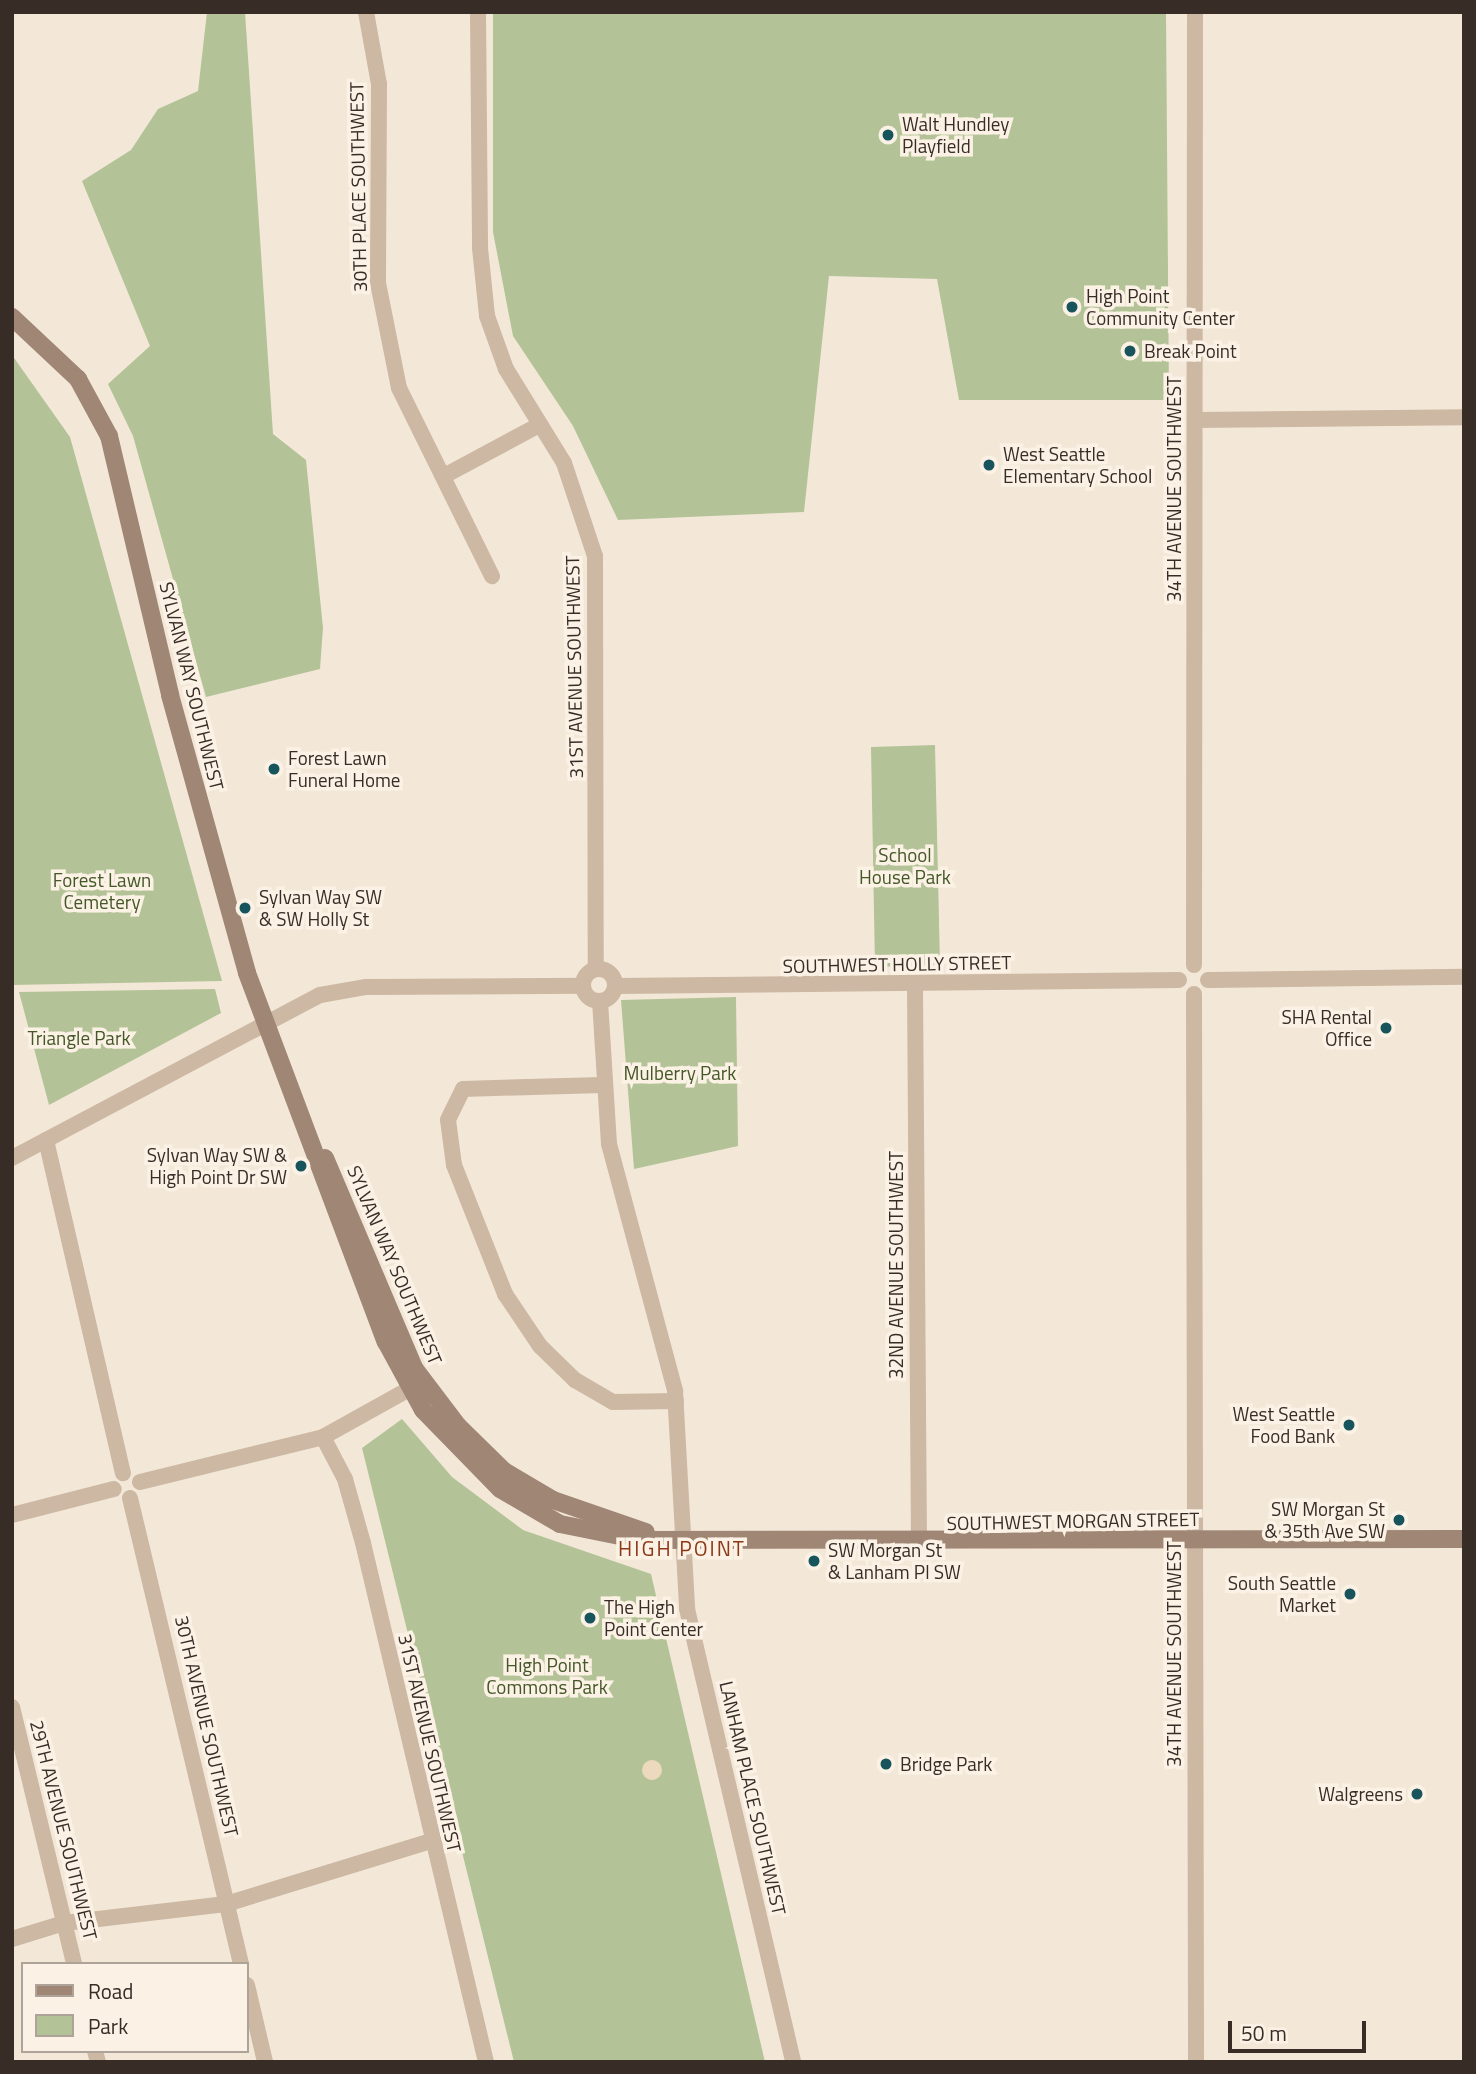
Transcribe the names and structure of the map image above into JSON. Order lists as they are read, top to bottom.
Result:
{
  "streets": {
    "street": [
      "30TH PLACE SOUTHWEST",
      "34TH AVENUE SOUTHWEST",
      "31ST AVENUE SOUTHWEST",
      "SYLVAN WAY SOUTHWEST",
      "SOUTHWEST HOLLY STREET",
      "32ND AVENUE SOUTHWEST",
      "SOUTHWEST MORGAN STREET",
      "30TH AVENUE SOUTHWEST",
      "LANHAM PLACE SOUTHWEST",
      "29TH AVENUE SOUTHWEST"
    ]
  },
  "crossings": [
    ["34TH AVENUE SOUTHWEST", "SOUTHWEST MORGAN STREET"],
    ["31ST AVENUE SOUTHWEST", "SOUTHWEST HOLLY STREET"],
    ["SYLVAN WAY SOUTHWEST", "SOUTHWEST MORGAN STREET"],
    ["SYLVAN WAY SOUTHWEST", "LANHAM PLACE SOUTHWEST"],
    ["SOUTHWEST HOLLY STREET", "32ND AVENUE SOUTHWEST"],
    ["32ND AVENUE SOUTHWEST", "SOUTHWEST MORGAN STREET"],
    ["SOUTHWEST MORGAN STREET", "LANHAM PLACE SOUTHWEST"]
  ],
  "districts": ["HIGH POINT"],
  "parks": [
    "School House Park",
    "Forest Lawn Cemetery",
    "Triangle Park",
    "Mulberry Park",
    "High Point Commons Park"
  ],
  "places": [
    "Walt Hundley Playfield",
    "High Point Community Center",
    "Break Point",
    "West Seattle Elementary School",
    "Forest Lawn Funeral Home",
    "Sylvan Way SW & SW Holly St",
    "SHA Rental Office",
    "Sylvan Way SW & High Point Dr SW",
    "West Seattle Food Bank",
    "SW Morgan St & 35th Ave SW",
    "SW Morgan St & Lanham Pl SW",
    "South Seattle Market",
    "The High Point Center",
    "Bridge Park",
    "Walgreens"
  ],
  "legend": ["Road", "Park"],
  "scale_bar": "50 m"
}
